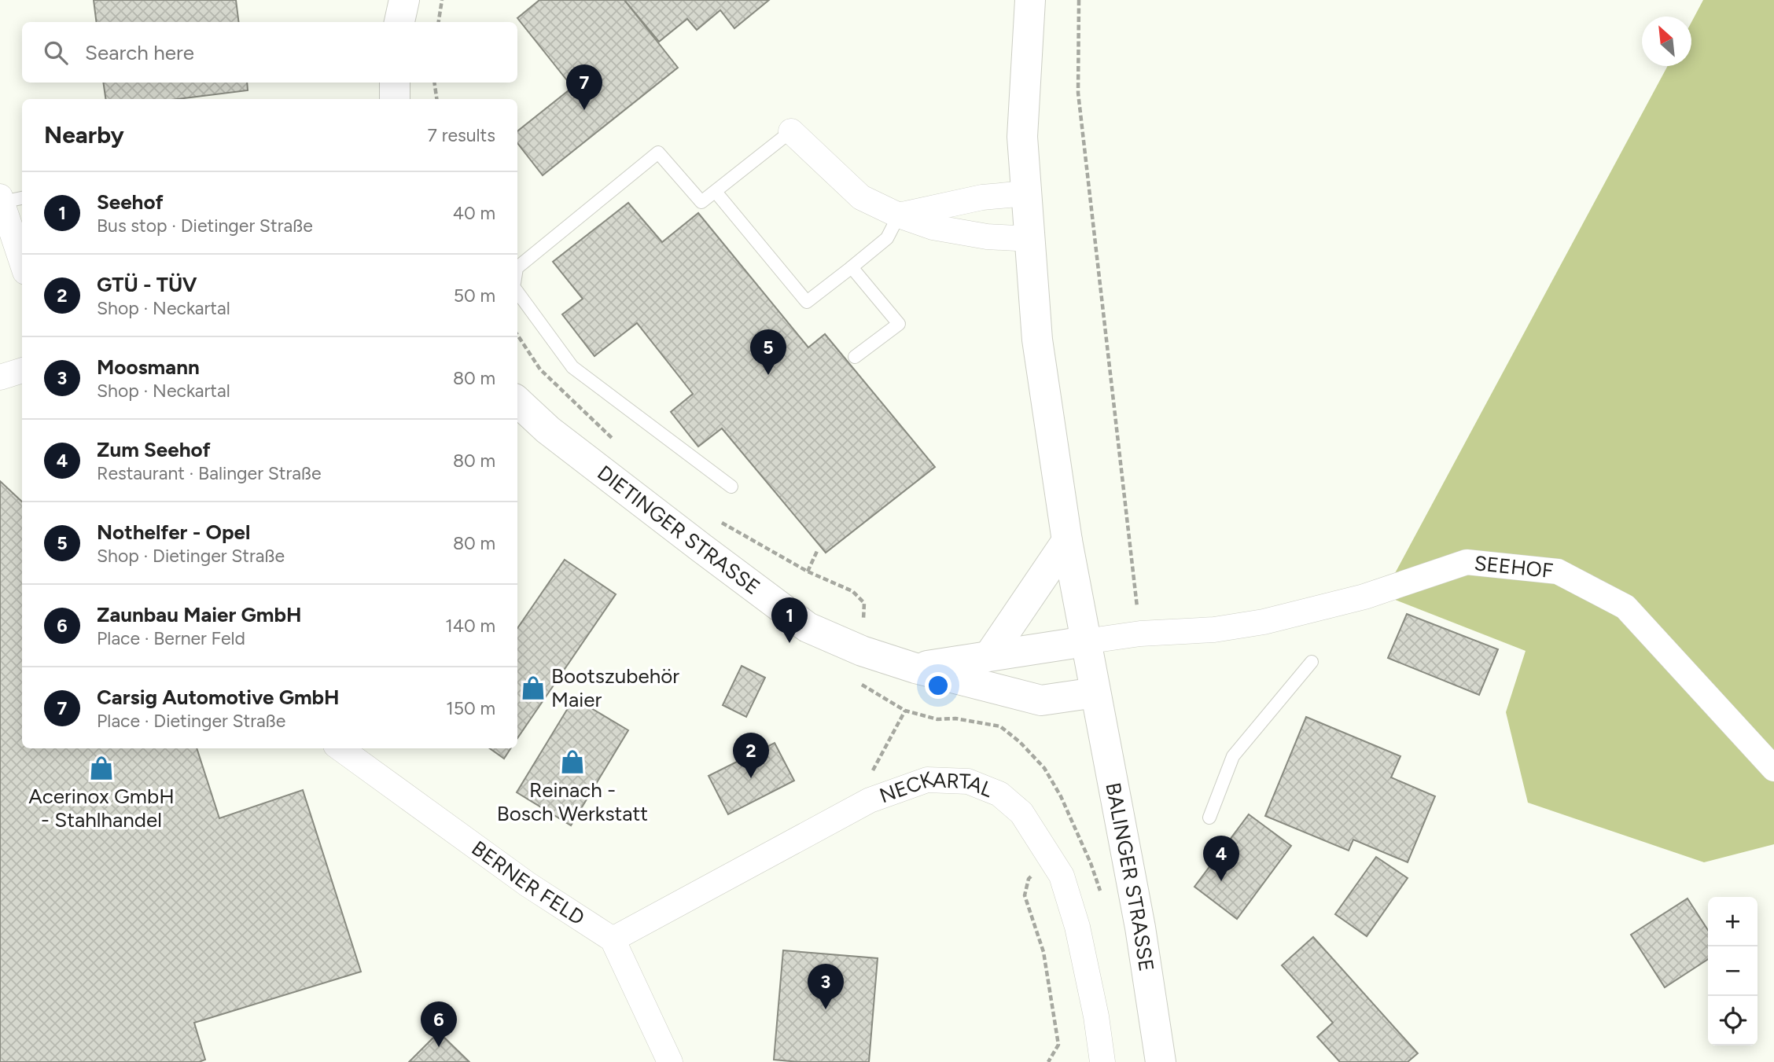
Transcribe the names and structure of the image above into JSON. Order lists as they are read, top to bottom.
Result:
{
  "streets": {
    "main road": ["DIETINGER STRASSE", "BALINGER STRASSE"],
    "street": ["SEEHOF", "NECKARTAL", "BERNER FELD"]
  },
  "crossings": [
    ["DIETINGER STRASSE", "SEEHOF"],
    ["DIETINGER STRASSE", "BALINGER STRASSE"],
    ["SEEHOF", "BALINGER STRASSE"],
    ["NECKARTAL", "BERNER FELD"]
  ],
  "places": {
    "shop": ["Bootszubehör Maier", "Reinach - Bosch Werkstatt", "Acerinox GmbH - Stahlhandel"]
  },
  "north": "top left",
  "page": {
    "search": "Search here",
    "pins": [
      "7",
      "5",
      "1",
      "2",
      "4",
      "3",
      "6"
    ],
    "heading": ["Nearby", "7 results"],
    "list": [
      {
        "mark": "1",
        "name": "Seehof",
        "note": "Bus stop · Dietinger Straße",
        "value": "40 m"
      },
      {
        "mark": "2",
        "name": "GTÜ - TÜV",
        "note": "Shop · Neckartal",
        "value": "50 m"
      },
      {
        "mark": "3",
        "name": "Moosmann",
        "note": "Shop · Neckartal",
        "value": "80 m"
      },
      {
        "mark": "4",
        "name": "Zum Seehof",
        "note": "Restaurant · Balinger Straße",
        "value": "80 m"
      },
      {
        "mark": "5",
        "name": "Nothelfer - Opel",
        "note": "Shop · Dietinger Straße",
        "value": "80 m"
      },
      {
        "mark": "6",
        "name": "Zaunbau Maier GmbH",
        "note": "Place · Berner Feld",
        "value": "140 m"
      },
      {
        "mark": "7",
        "name": "Carsig Automotive GmbH",
        "note": "Place · Dietinger Straße",
        "value": "150 m"
      }
    ],
    "map_buttons": ["+", "−"]
  }
}
